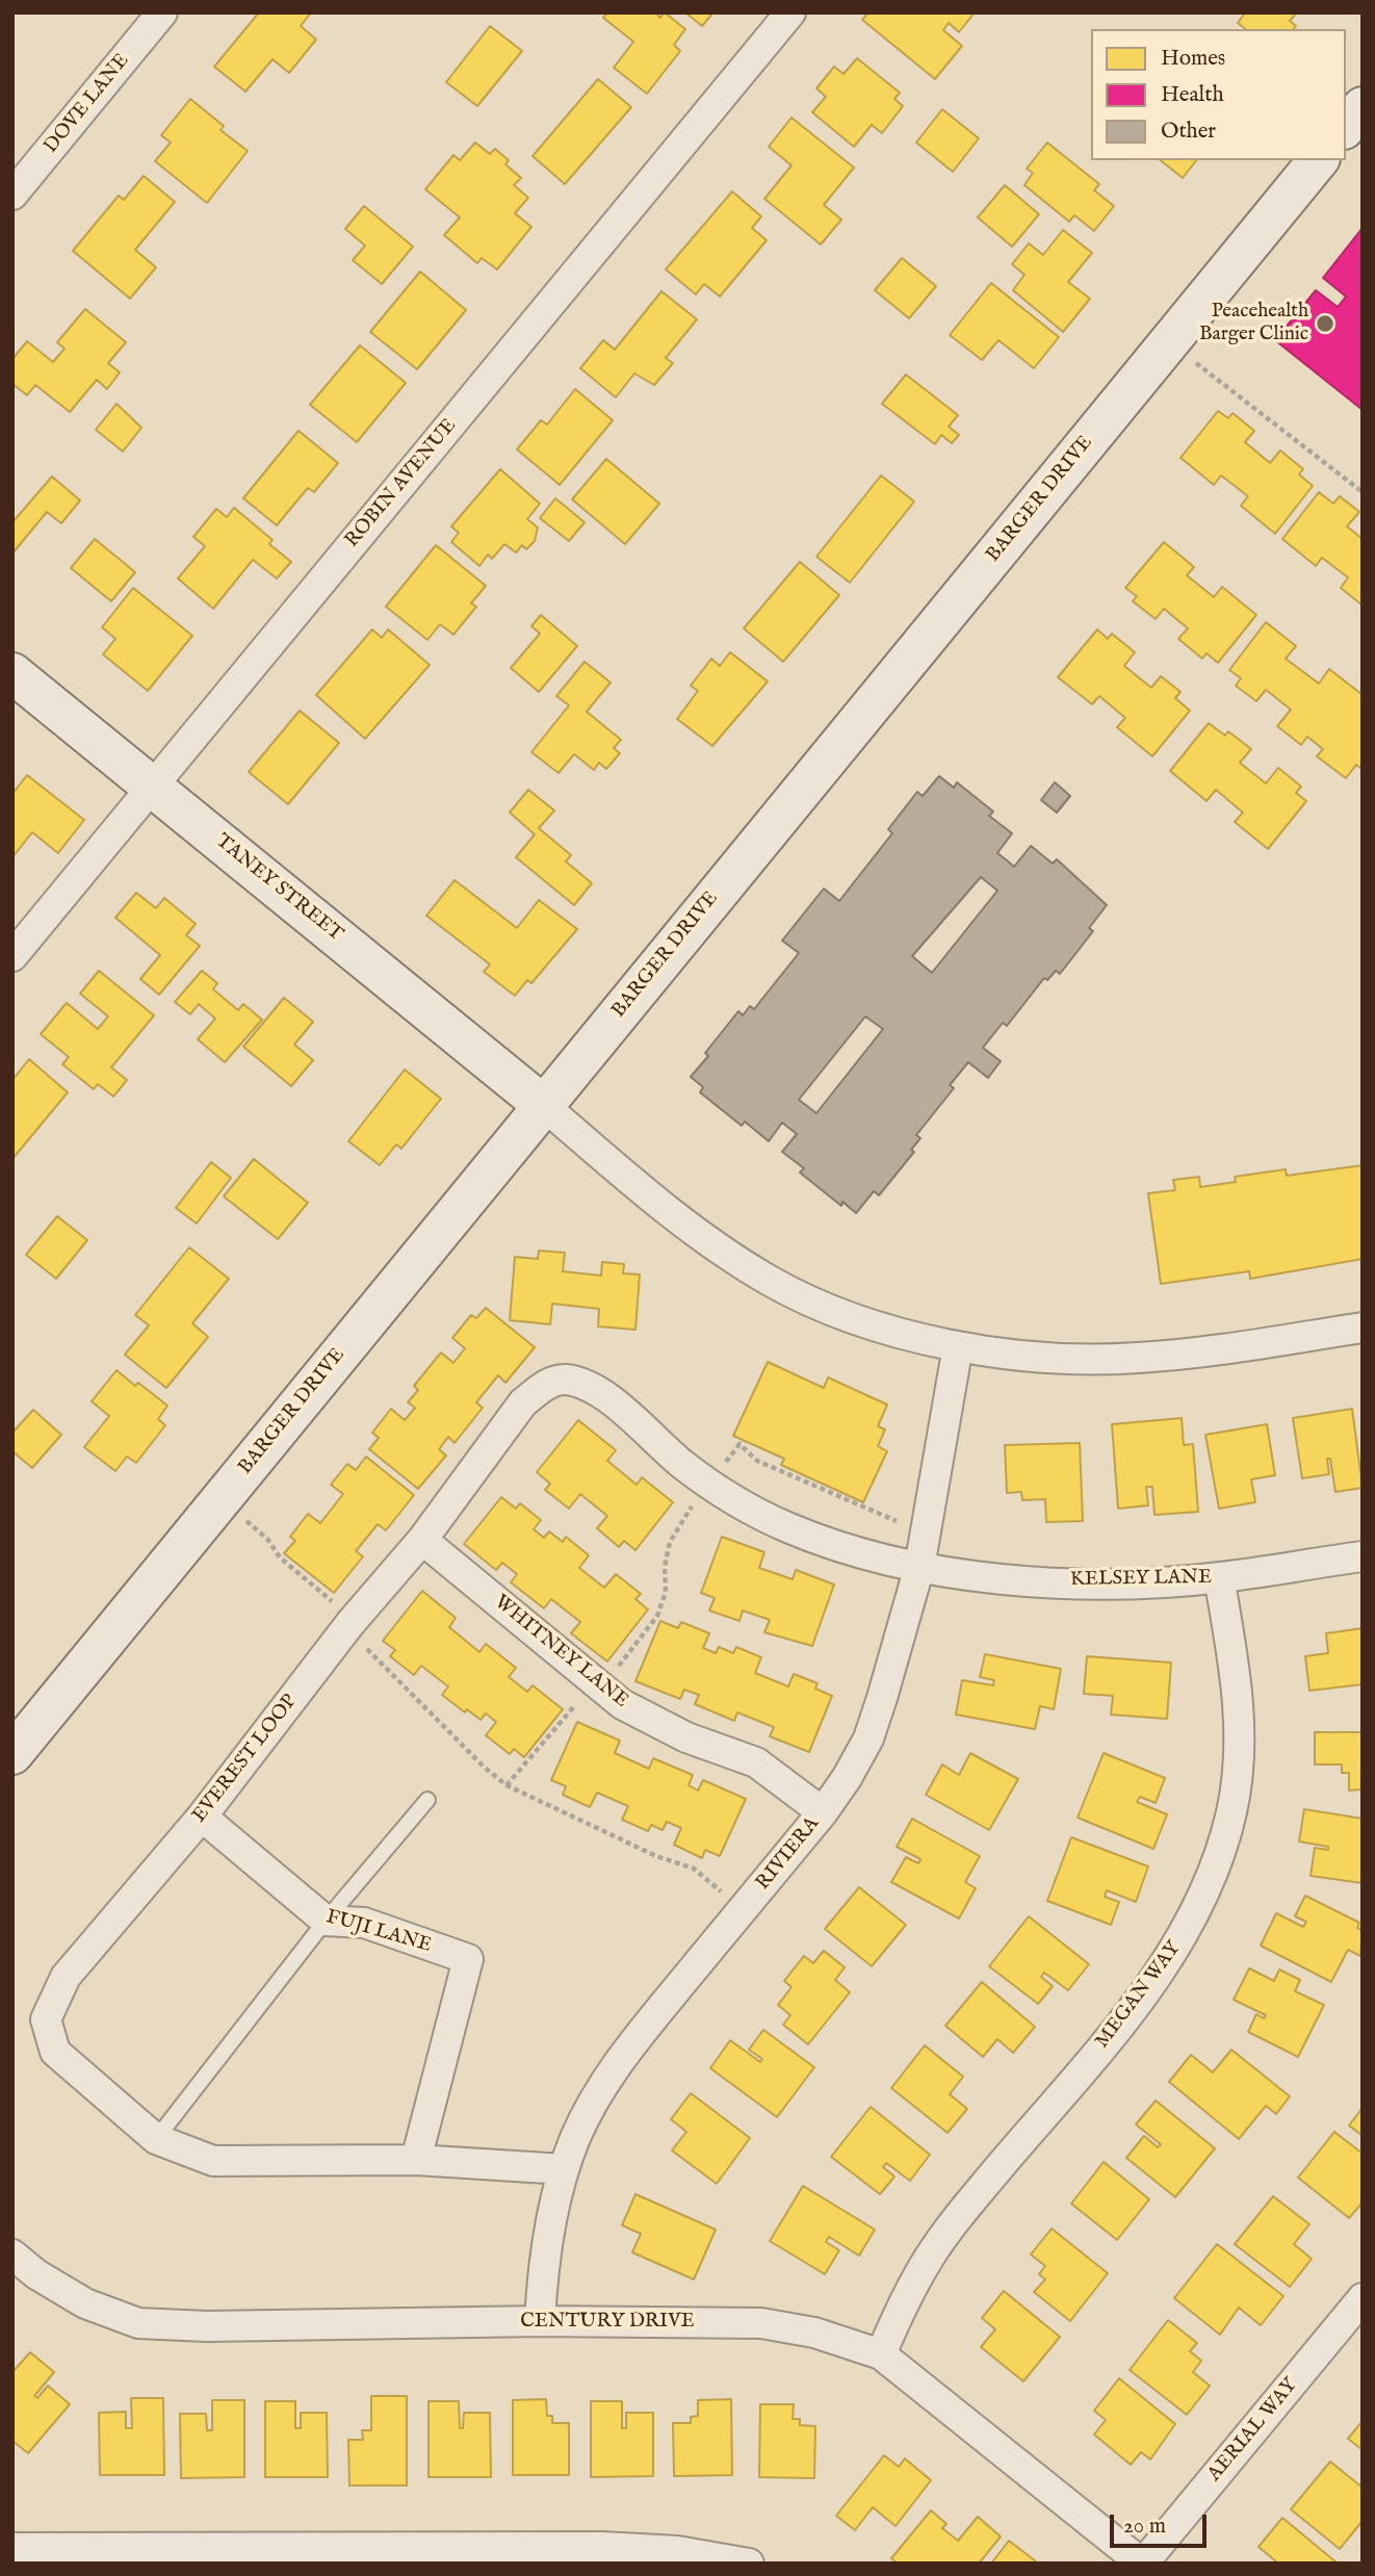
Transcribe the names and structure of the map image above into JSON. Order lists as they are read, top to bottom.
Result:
{
  "streets": {
    "main road": ["BARGER DRIVE", "TANEY STREET"],
    "street": [
      "DOVE LANE",
      "ROBIN AVENUE",
      "KELSEY LANE",
      "WHITNEY LANE",
      "EVEREST LOOP",
      "RIVIERA",
      "FUJI LANE",
      "MEGAN WAY",
      "CENTURY DRIVE",
      "AERIAL WAY"
    ]
  },
  "crossings": [
    ["ROBIN AVENUE", "TANEY STREET"],
    ["BARGER DRIVE", "TANEY STREET"],
    ["KELSEY LANE", "EVEREST LOOP"],
    ["KELSEY LANE", "RIVIERA"],
    ["KELSEY LANE", "MEGAN WAY"],
    ["WHITNEY LANE", "EVEREST LOOP"],
    ["WHITNEY LANE", "RIVIERA"],
    ["EVEREST LOOP", "RIVIERA"],
    ["EVEREST LOOP", "FUJI LANE"],
    ["RIVIERA", "CENTURY DRIVE"],
    ["MEGAN WAY", "CENTURY DRIVE"],
    ["CENTURY DRIVE", "AERIAL WAY"]
  ],
  "places": ["Peacehealth Barger Clinic"],
  "legend": ["Homes", "Health", "Other"],
  "scale_bar": "20 m"
}
